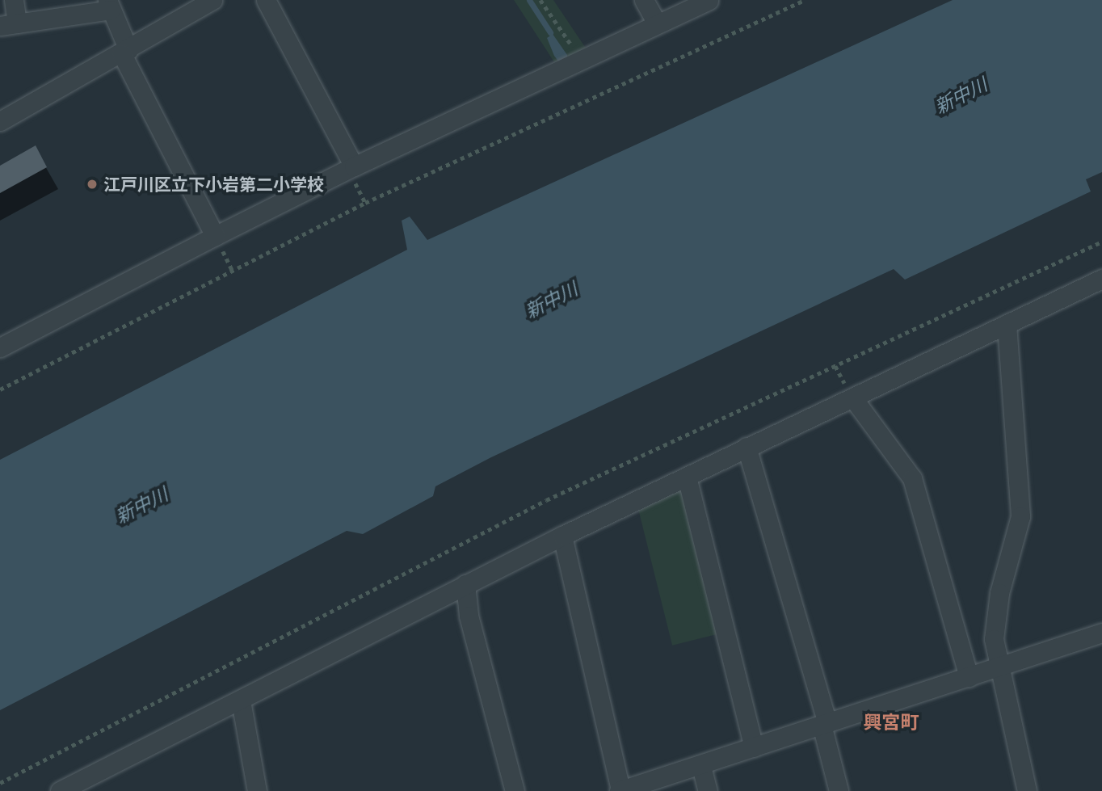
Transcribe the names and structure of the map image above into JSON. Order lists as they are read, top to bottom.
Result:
{
  "districts": ["興宮町"],
  "water": ["新中川"],
  "places": ["江戸川区立下小岩第二小学校"]
}
